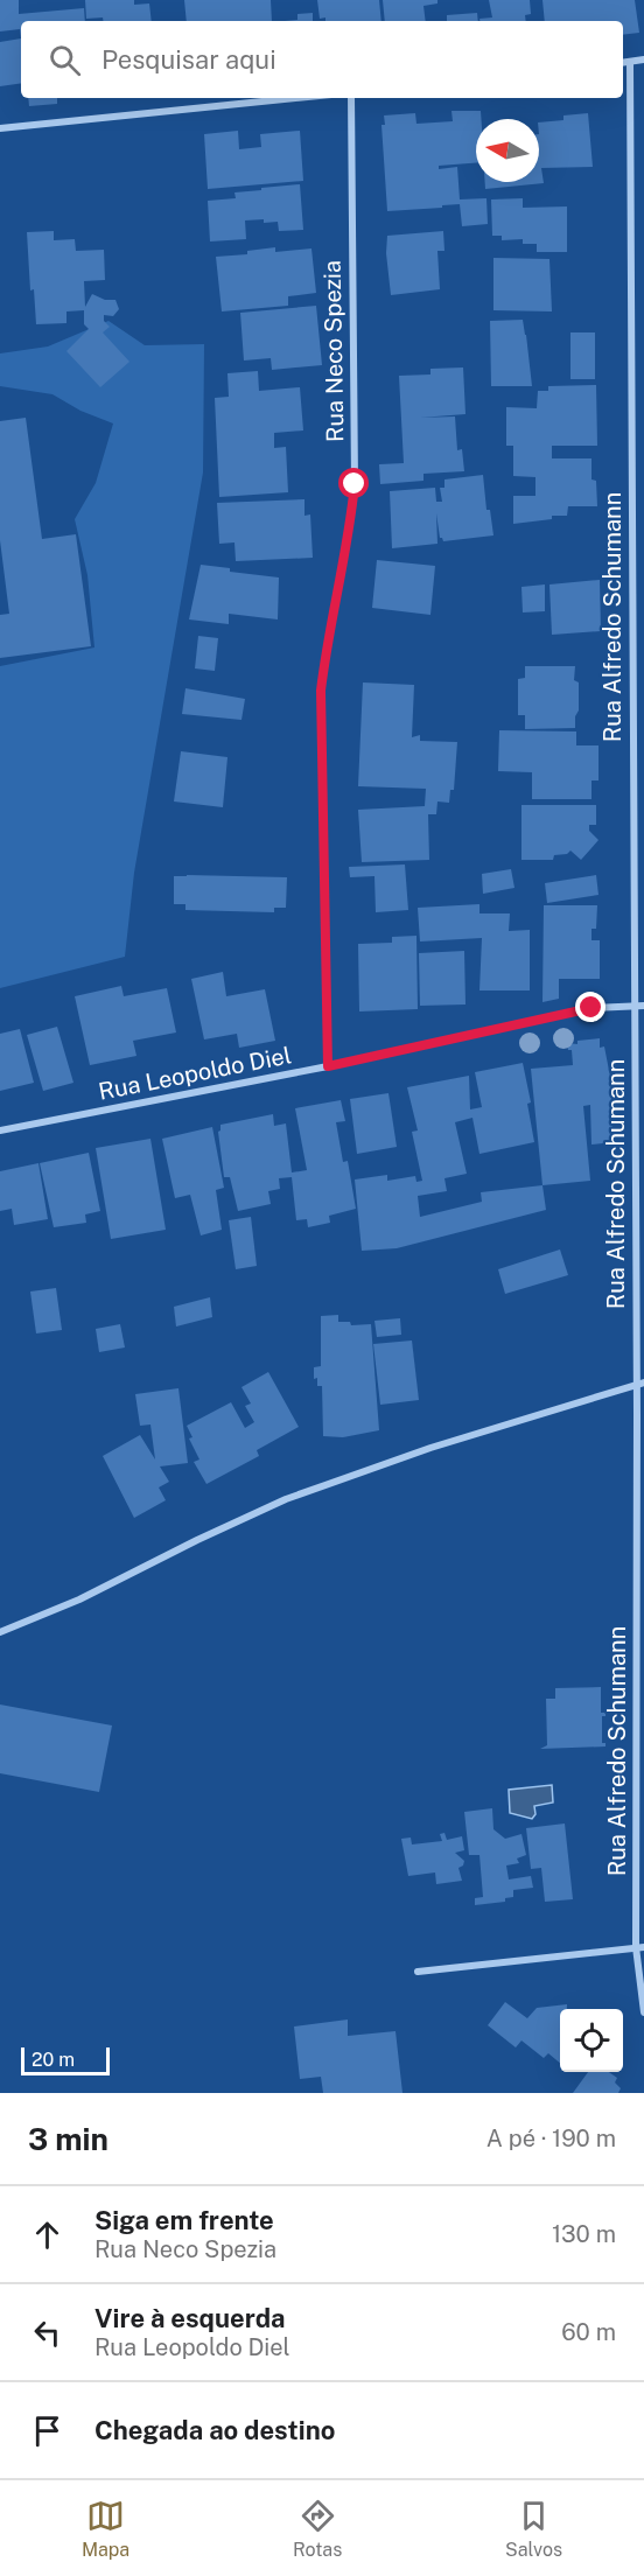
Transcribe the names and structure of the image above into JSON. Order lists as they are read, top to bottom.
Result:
{
  "streets": {
    "street": ["Rua Neco Spezia", "Rua Alfredo Schumann", "Rua Leopoldo Diel"]
  },
  "crossings": [
    ["Rua Neco Spezia", "Rua Leopoldo Diel"],
    ["Rua Alfredo Schumann", "Rua Leopoldo Diel"]
  ],
  "scale_bar": "20 m",
  "north": "left",
  "page": {
    "search": "Pesquisar aqui",
    "scale": "20 m",
    "heading": ["3 min", "A pé · 190 m"],
    "list": [
      ["Siga em frente", "Rua Neco Spezia", "130 m"],
      ["Vire à esquerda", "Rua Leopoldo Diel", "60 m"],
      "Chegada ao destino"
    ],
    "nav": ["Mapa", "Rotas", "Salvos"]
  }
}
